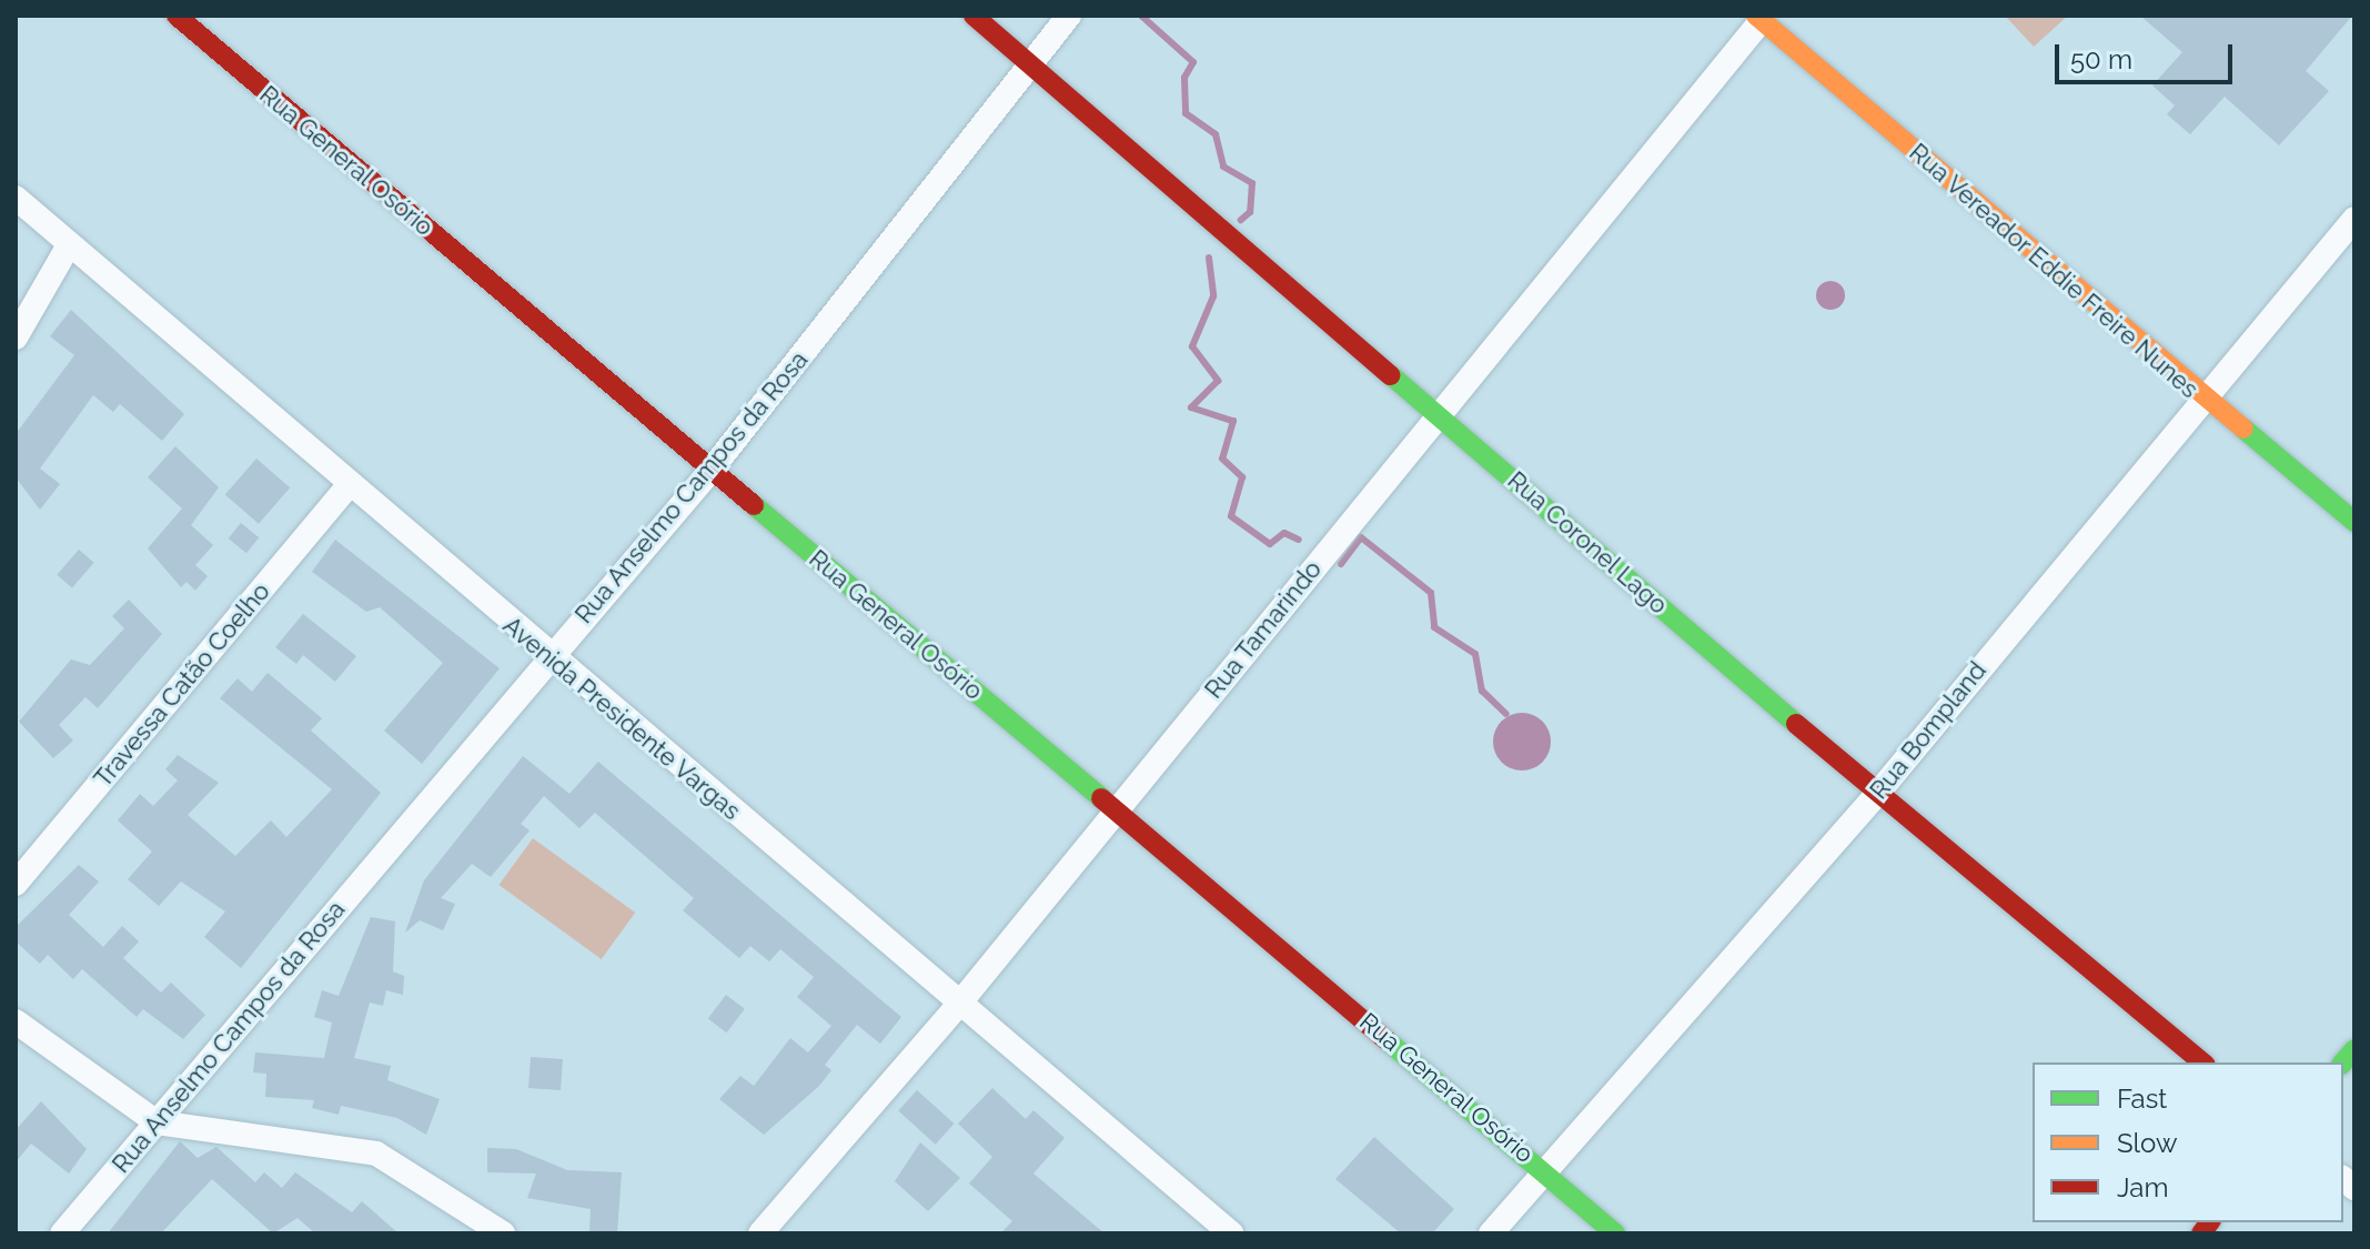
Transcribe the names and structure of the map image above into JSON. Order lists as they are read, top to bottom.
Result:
{
  "streets": {
    "street": [
      "Rua General Osório",
      "Rua Vereador Eddie Freire Nunes",
      "Rua Anselmo Campos da Rosa",
      "Rua Coronel Lago",
      "Rua Tamarindo",
      "Travessa Catão Coelho",
      "Avenida Presidente Vargas",
      "Rua Bompland"
    ]
  },
  "crossings": [
    ["Rua General Osório", "Rua Anselmo Campos da Rosa"],
    ["Rua General Osório", "Rua Tamarindo"],
    ["Rua General Osório", "Rua Bompland"],
    ["Rua Vereador Eddie Freire Nunes", "Rua Tamarindo"],
    ["Rua Vereador Eddie Freire Nunes", "Rua Bompland"],
    ["Rua Anselmo Campos da Rosa", "Rua Coronel Lago"],
    ["Rua Anselmo Campos da Rosa", "Avenida Presidente Vargas"],
    ["Rua Coronel Lago", "Rua Tamarindo"],
    ["Rua Coronel Lago", "Rua Bompland"],
    ["Rua Tamarindo", "Avenida Presidente Vargas"],
    ["Travessa Catão Coelho", "Avenida Presidente Vargas"]
  ],
  "legend": ["Fast", "Slow", "Jam"],
  "scale_bar": "50 m"
}
